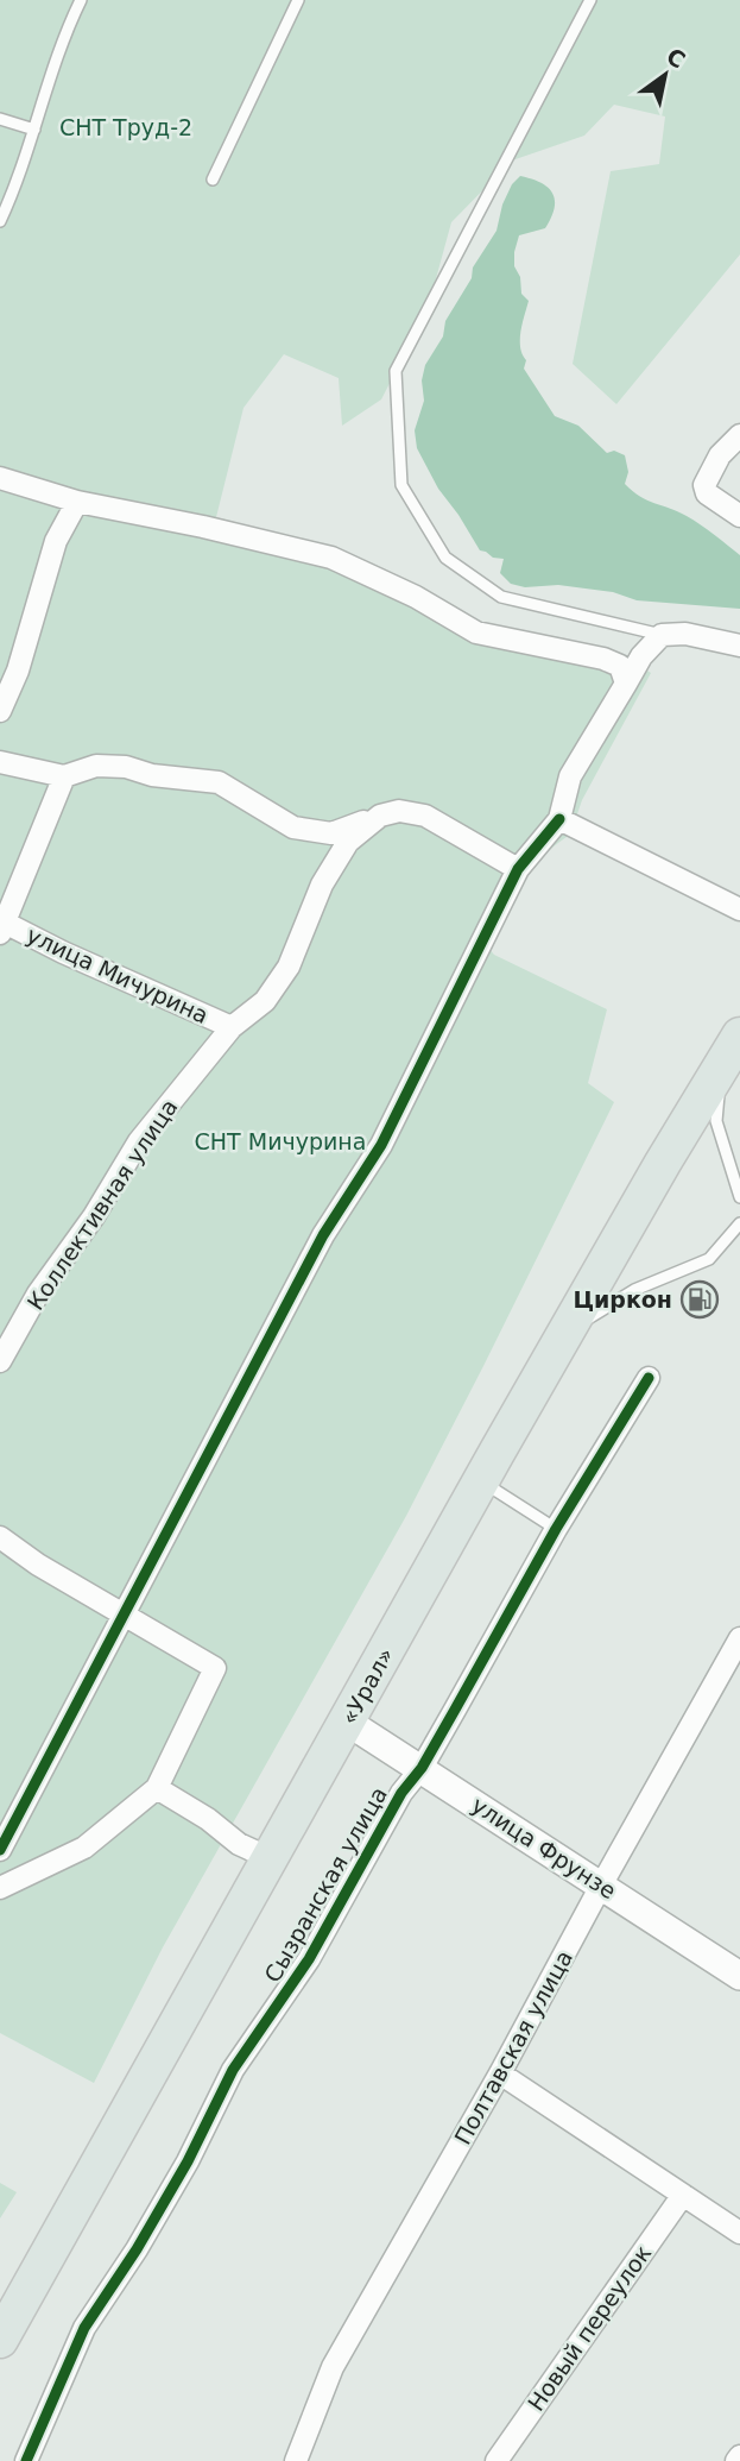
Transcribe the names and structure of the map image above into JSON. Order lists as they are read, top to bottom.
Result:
{
  "streets": {
    "highway": ["«Урал»"],
    "street": [
      "улица Мичурина",
      "Коллективная улица",
      "улица Фрунзе",
      "Сызранская улица",
      "Полтавская улица",
      "Новый переулок"
    ]
  },
  "crossings": [
    ["улица Мичурина", "Коллективная улица"],
    ["«Урал»", "улица Фрунзе"],
    ["улица Фрунзе", "Сызранская улица"],
    ["улица Фрунзе", "Полтавская улица"]
  ],
  "parks": ["СНТ Труд-2", "СНТ Мичурина"],
  "places": {
    "fuel station": ["Циркон"]
  },
  "north": "top right"
}
